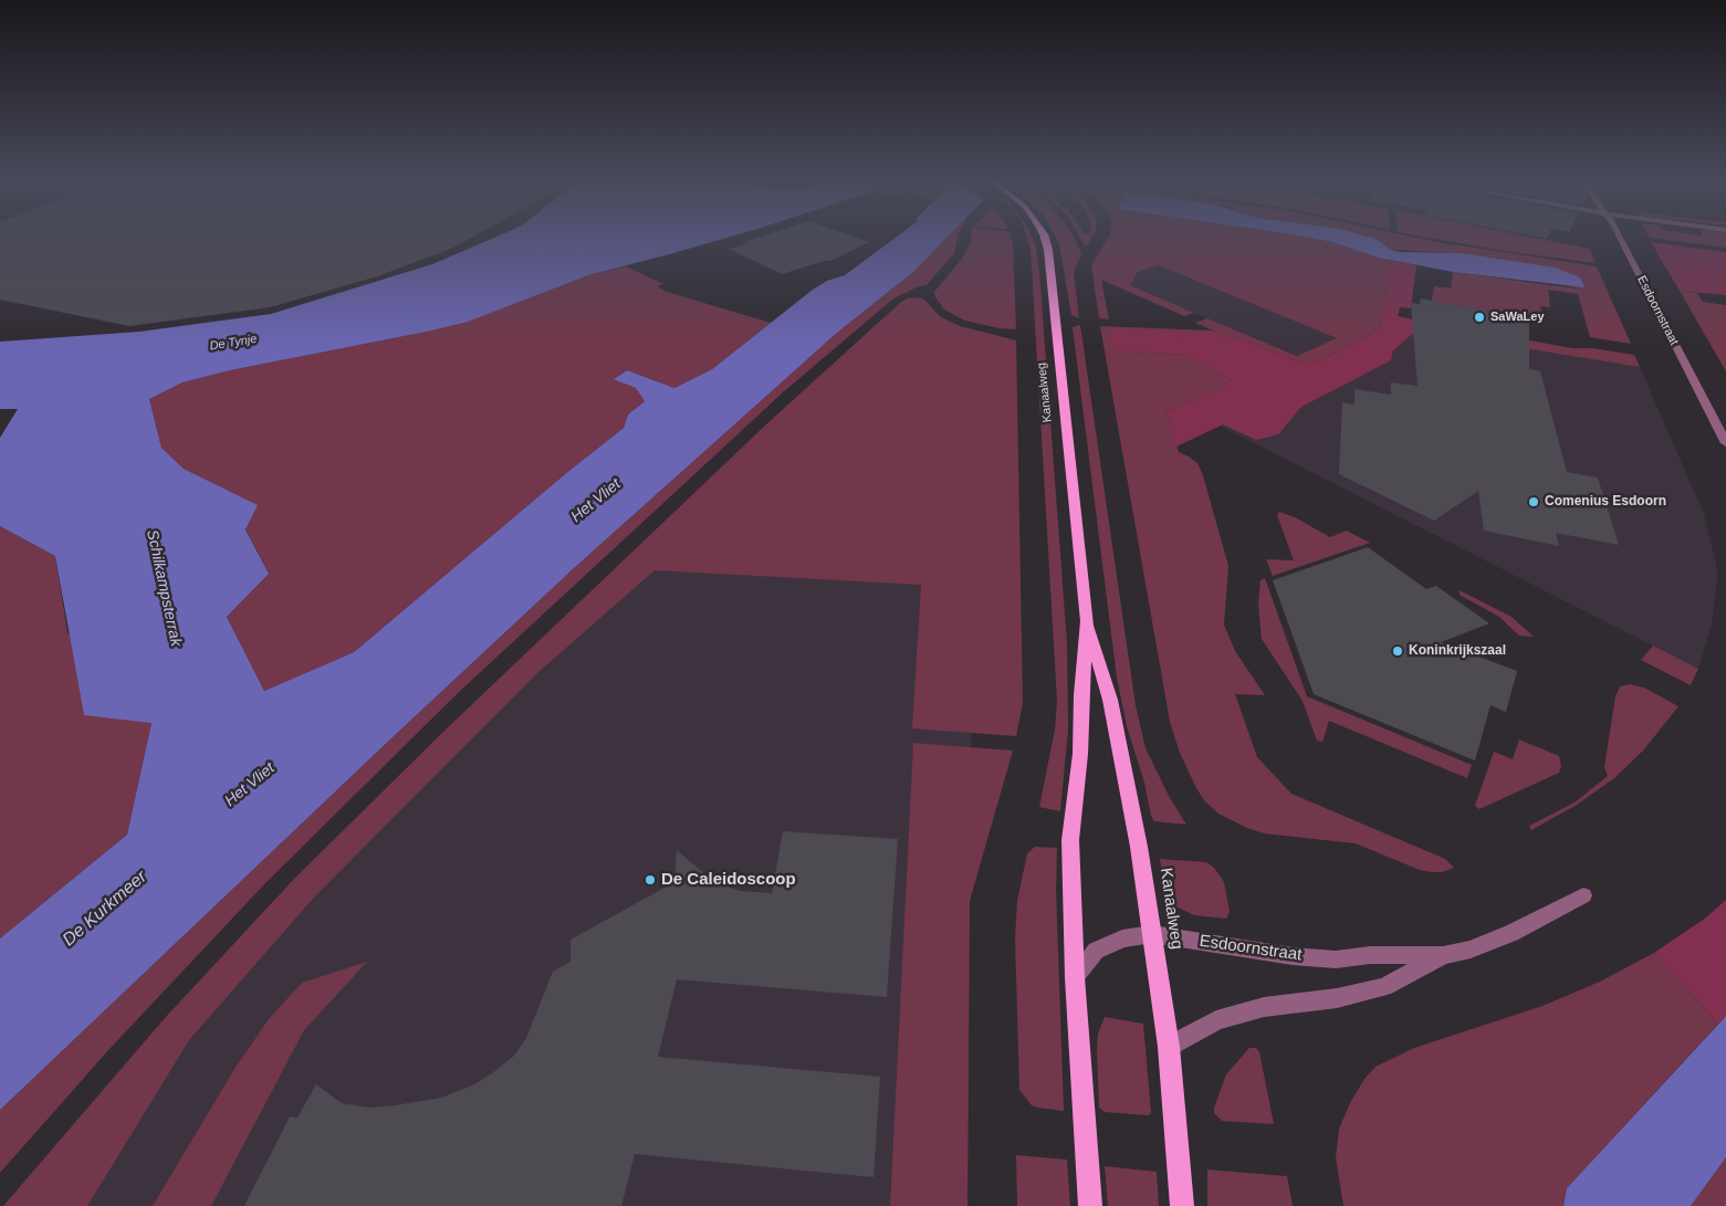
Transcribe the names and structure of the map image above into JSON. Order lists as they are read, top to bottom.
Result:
{
  "streets": {
    "main road": ["Kanaalweg"],
    "street": ["Esdoornstraat"]
  },
  "crossings": [
    ["Esdoornstraat", "Kanaalweg"]
  ],
  "water": [
    "De Tynje",
    "Het Vliet",
    "Schilkampsterrak",
    "De Kurkmeer"
  ],
  "places": [
    "SaWaLey",
    "Comenius Esdoorn",
    "Koninkrijkszaal",
    "De Caleidoscoop"
  ]
}
